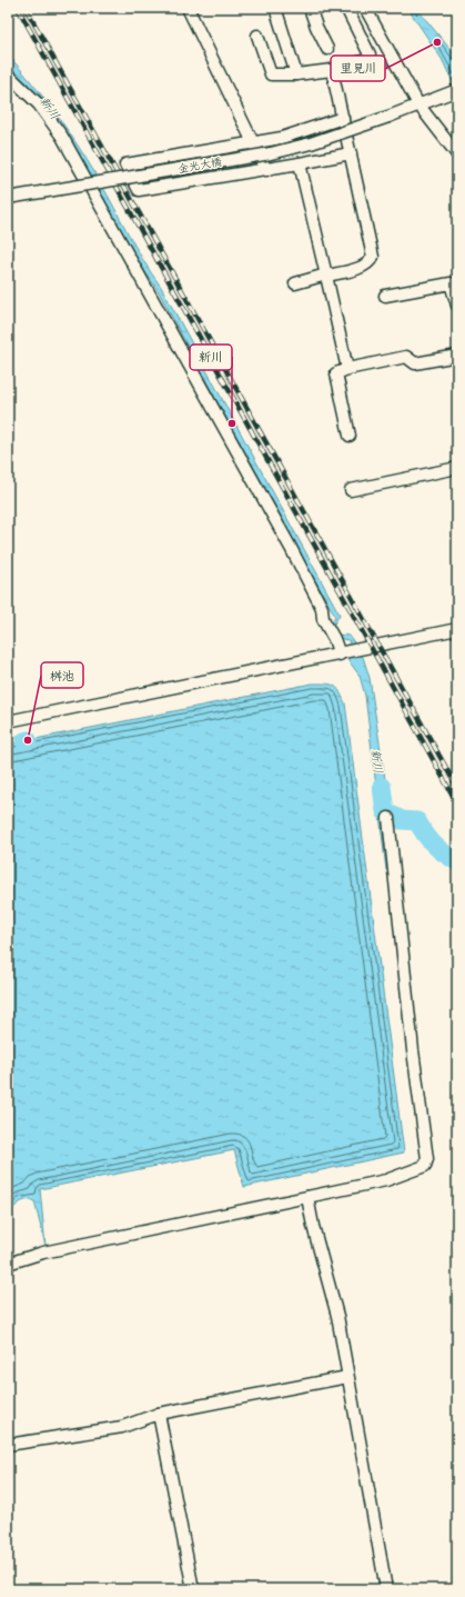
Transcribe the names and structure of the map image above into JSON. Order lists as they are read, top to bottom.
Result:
{
  "streets": {
    "street": ["金光大橋"]
  },
  "water": ["新川"],
  "places": ["里見川", "新川", "桝池"]
}
